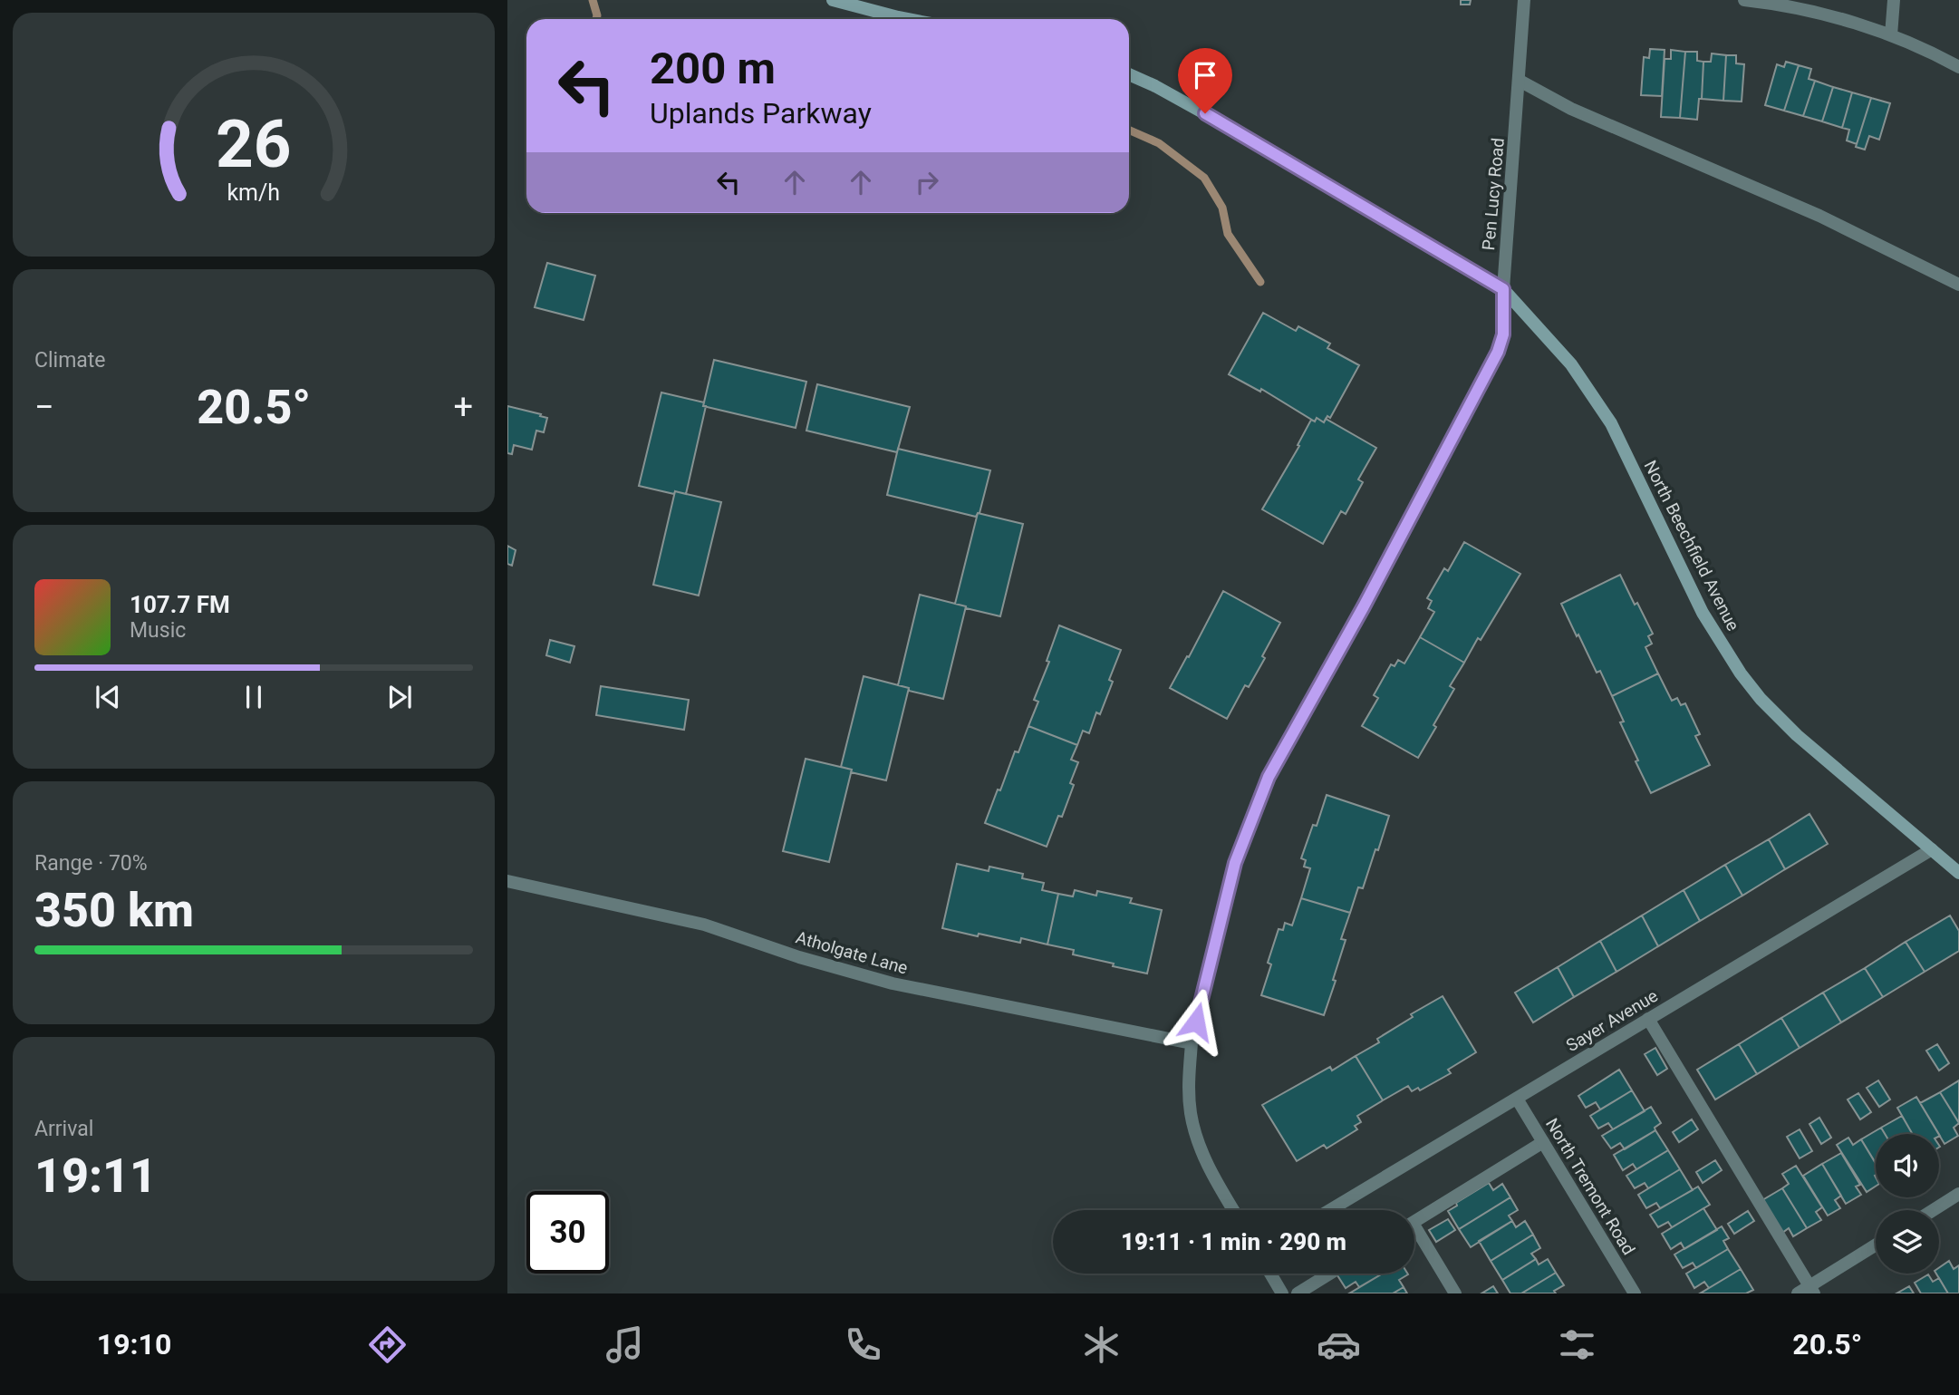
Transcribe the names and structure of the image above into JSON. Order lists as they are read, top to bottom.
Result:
{
  "streets": {
    "street": [
      "Pen Lucy Road",
      "North Beechfield Avenue",
      "Atholgate Lane",
      "Sayer Avenue",
      "North Tremont Road"
    ]
  },
  "crossings": [
    ["Pen Lucy Road", "North Beechfield Avenue"],
    ["Pen Lucy Road", "Atholgate Lane"],
    ["North Beechfield Avenue", "Sayer Avenue"],
    ["Sayer Avenue", "North Tremont Road"]
  ],
  "page": {
    "turn": ["200 m", "Uplands Parkway"],
    "tile": [
      "Climate",
      ["Range · 70%", "350 km"],
      ["Arrival", "19:11"]
    ],
    "heat": ["−", "20.5°", "+"],
    "song": ["107.7 FM", "Music"],
    "limit": "30",
    "trip": "19:11 · 1 min · 290 m",
    "tabs": ["19:10", "20.5°"],
    "gauge": ["26", "km/h"]
  }
}
